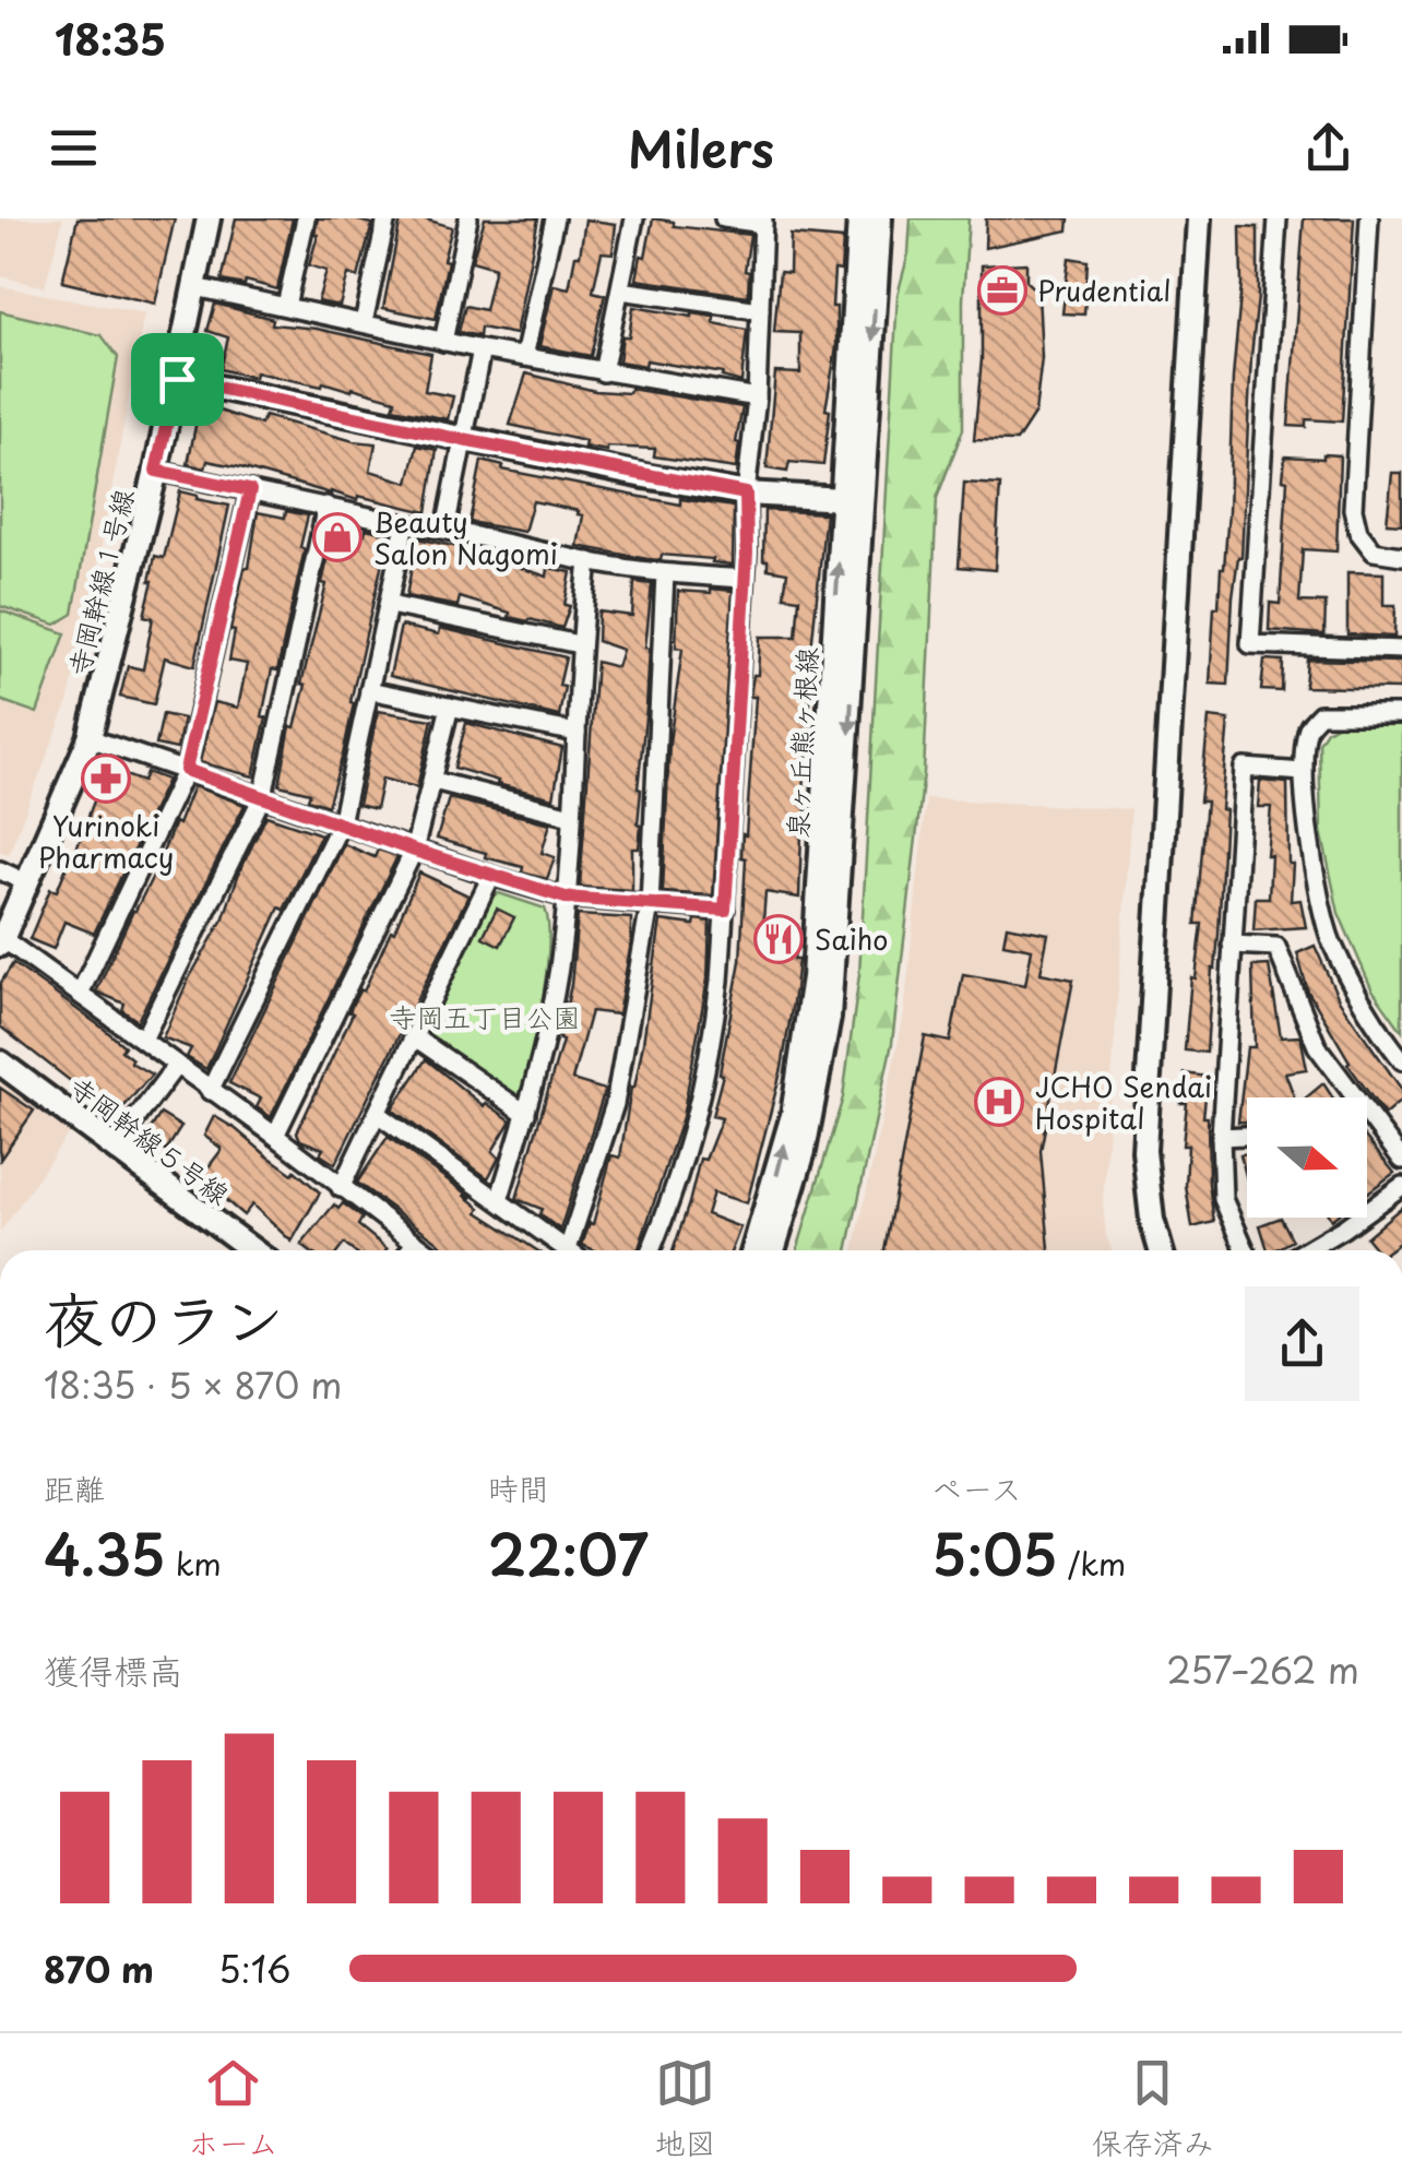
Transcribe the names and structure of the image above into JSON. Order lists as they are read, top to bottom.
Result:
{
  "streets": {
    "street": ["寺岡幹線１号線", "泉ヶ丘熊ヶ根線", "寺岡幹線５号線"]
  },
  "parks": ["寺岡五丁目公園"],
  "places": {
    "office": ["Prudential"],
    "shop": ["Beauty Salon Nagomi"],
    "pharmacy": ["Yurinoki Pharmacy"],
    "restaurant": ["Saiho"],
    "hospital": ["JCHO Sendai Hospital"]
  },
  "north": "right",
  "page": {
    "status": "18:35",
    "header": "Milers",
    "heading": ["夜のラン", "18:35 · 5 × 870 m"],
    "stats": [
      ["距離", "4.35 km"],
      ["時間", "22:07"],
      ["ペース", "5:05 /km"]
    ],
    "chart": ["獲得標高", "257–262 m"],
    "list": [
      {
        "name": "870 m",
        "note": "5:16"
      }
    ],
    "tabs": ["ホーム", "地図", "保存済み"]
  }
}
